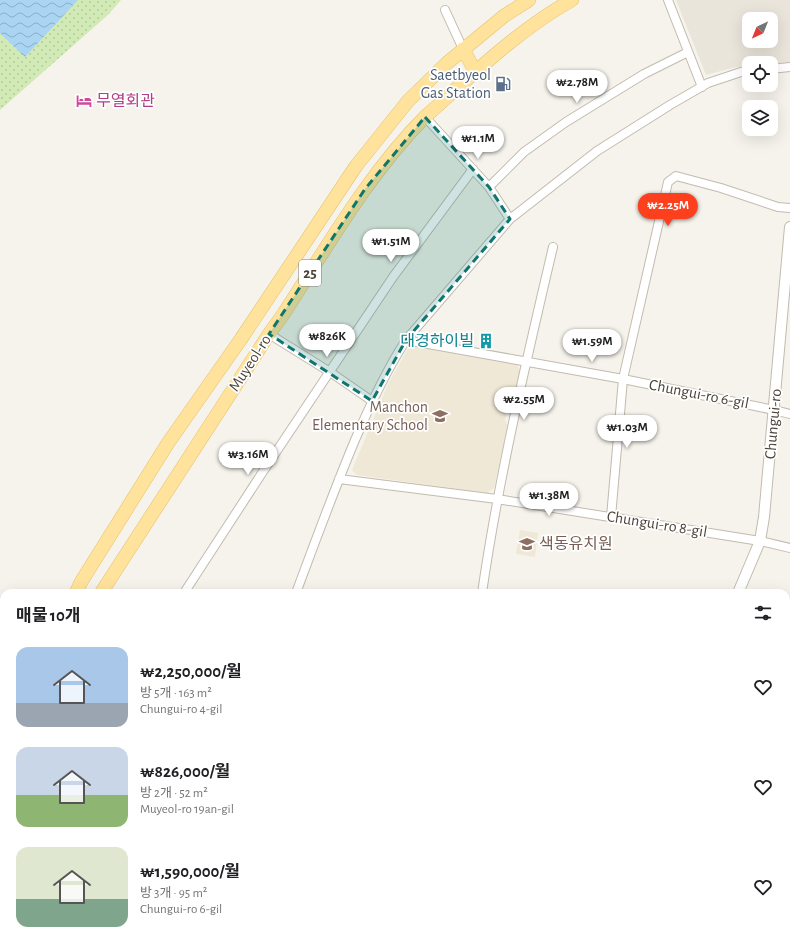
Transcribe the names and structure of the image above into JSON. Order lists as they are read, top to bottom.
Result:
{
  "streets": {
    "main road": ["25", "Muyeol-ro"],
    "street": ["Chungui-ro 6-gil", "Chungui-ro", "Chungui-ro 8-gil"]
  },
  "crossings": [
    ["Chungui-ro 6-gil", "Chungui-ro"],
    ["Chungui-ro", "Chungui-ro 8-gil"]
  ],
  "places": {
    "fuel station": ["Saetbyeol Gas Station"],
    "hotel": ["무열회관"],
    "building": ["대경하이빌"],
    "school or university": ["Manchon Elementary School", "색동유치원"]
  },
  "north": "bottom left",
  "page": {
    "price": [
      "₩2.78M",
      "₩1.1M",
      "₩2.25M",
      "₩1.51M",
      "₩826K",
      "₩1.59M",
      "₩2.55M",
      "₩1.03M",
      "₩3.16M",
      "₩1.38M"
    ],
    "heading": "매물 10개",
    "list": [
      {
        "name": "₩2,250,000/월",
        "note": "방 5개 · 163 m² · Chungui-ro 4-gil"
      },
      {
        "name": "₩826,000/월",
        "note": "방 2개 · 52 m² · Muyeol-ro 19an-gil"
      },
      {
        "name": "₩1,590,000/월",
        "note": "방 3개 · 95 m² · Chungui-ro 6-gil"
      }
    ]
  }
}
